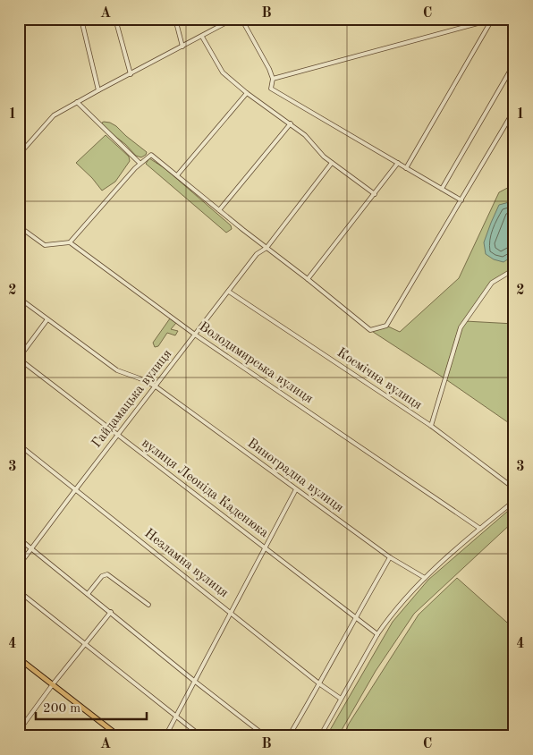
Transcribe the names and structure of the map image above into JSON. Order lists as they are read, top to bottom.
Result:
{
  "streets": {
    "street": [
      "Володимирська вулиця",
      "Космічна вулиця",
      "Гайдамацька вулиця",
      "Виноградна вулиця",
      "вулиця Леоніда Каденюка",
      "Незламна вулиця"
    ]
  },
  "crossings": [
    ["Володимирська вулиця", "Гайдамацька вулиця"],
    ["Космічна вулиця", "Гайдамацька вулиця"],
    ["Гайдамацька вулиця", "Виноградна вулиця"],
    ["Гайдамацька вулиця", "вулиця Леоніда Каденюка"],
    ["Гайдамацька вулиця", "Незламна вулиця"]
  ],
  "scale_bar": "200 m",
  "grid": {
    "columns": ["A", "B", "C"],
    "rows": [
      "1",
      "2",
      "3",
      "4"
    ]
  }
}
